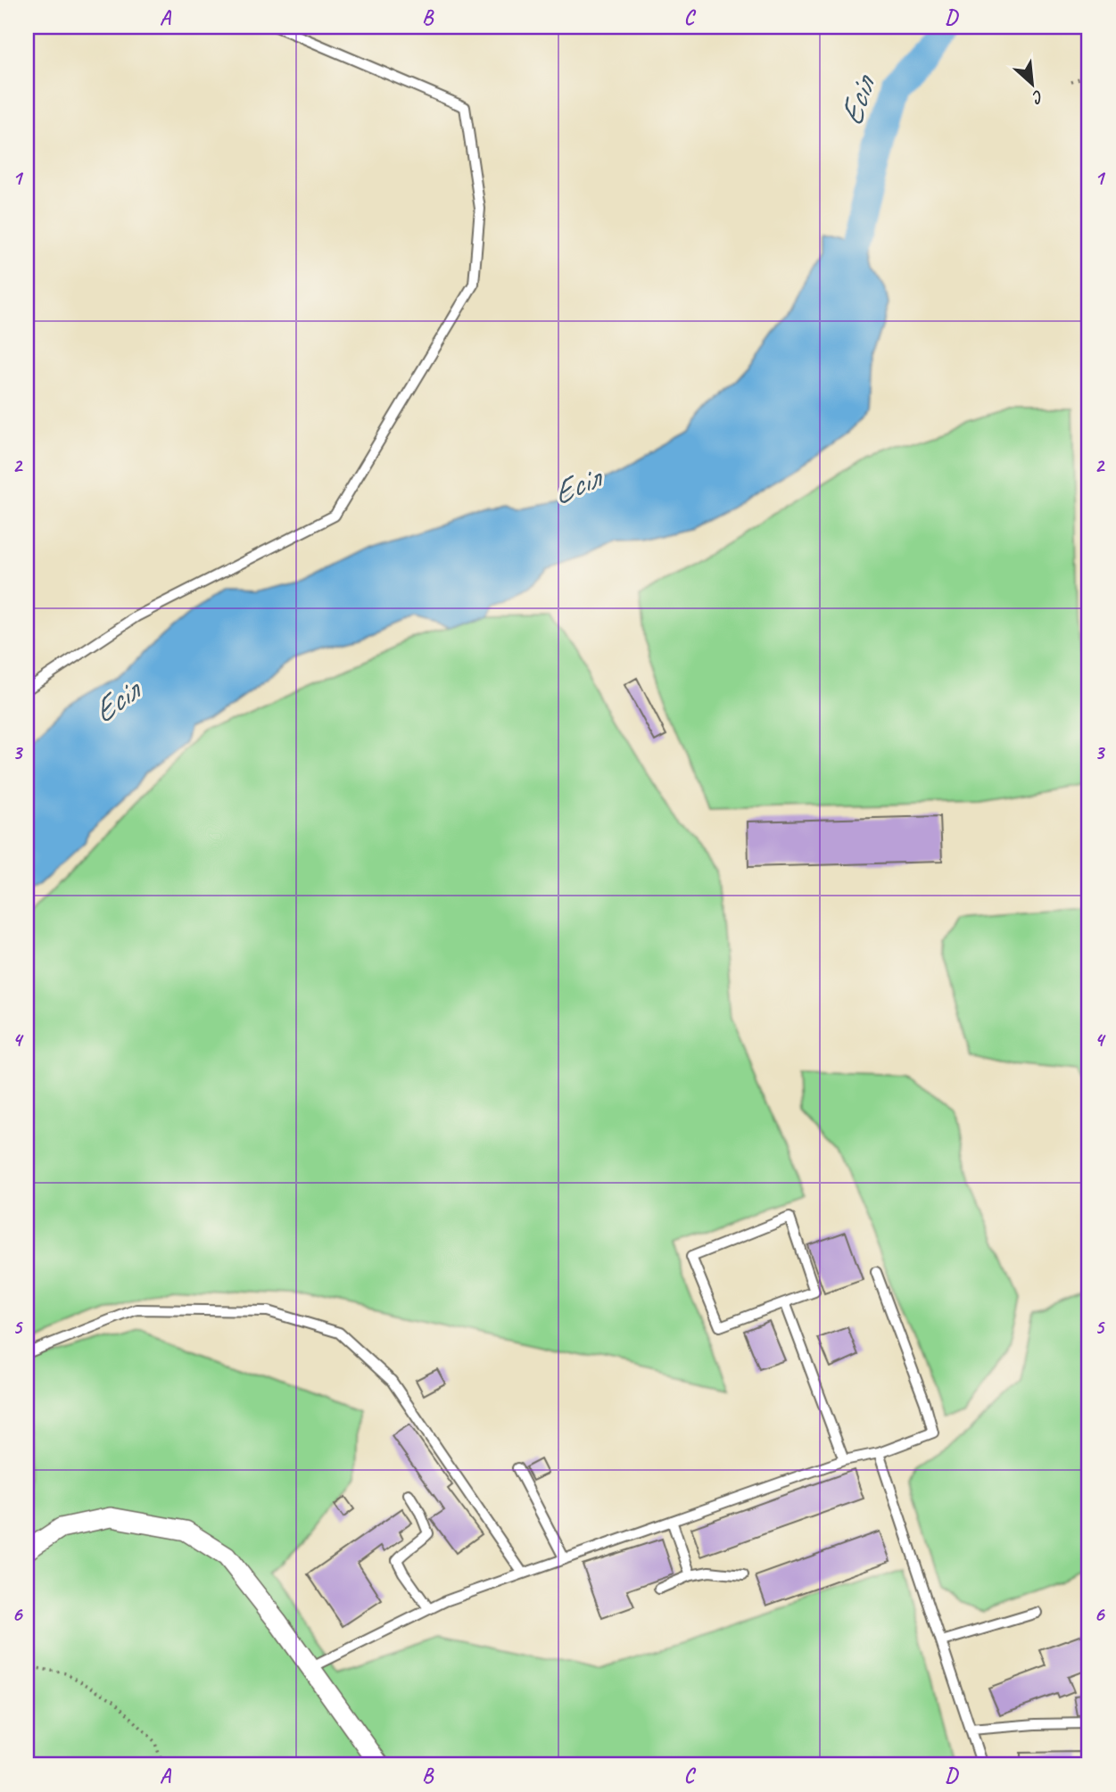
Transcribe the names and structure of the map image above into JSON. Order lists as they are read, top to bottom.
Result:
{
  "water": ["Есіл"],
  "north": "bottom right",
  "grid": {
    "columns": [
      "A",
      "B",
      "C",
      "D"
    ],
    "rows": [
      "1",
      "2",
      "3",
      "4",
      "5",
      "6"
    ]
  }
}
